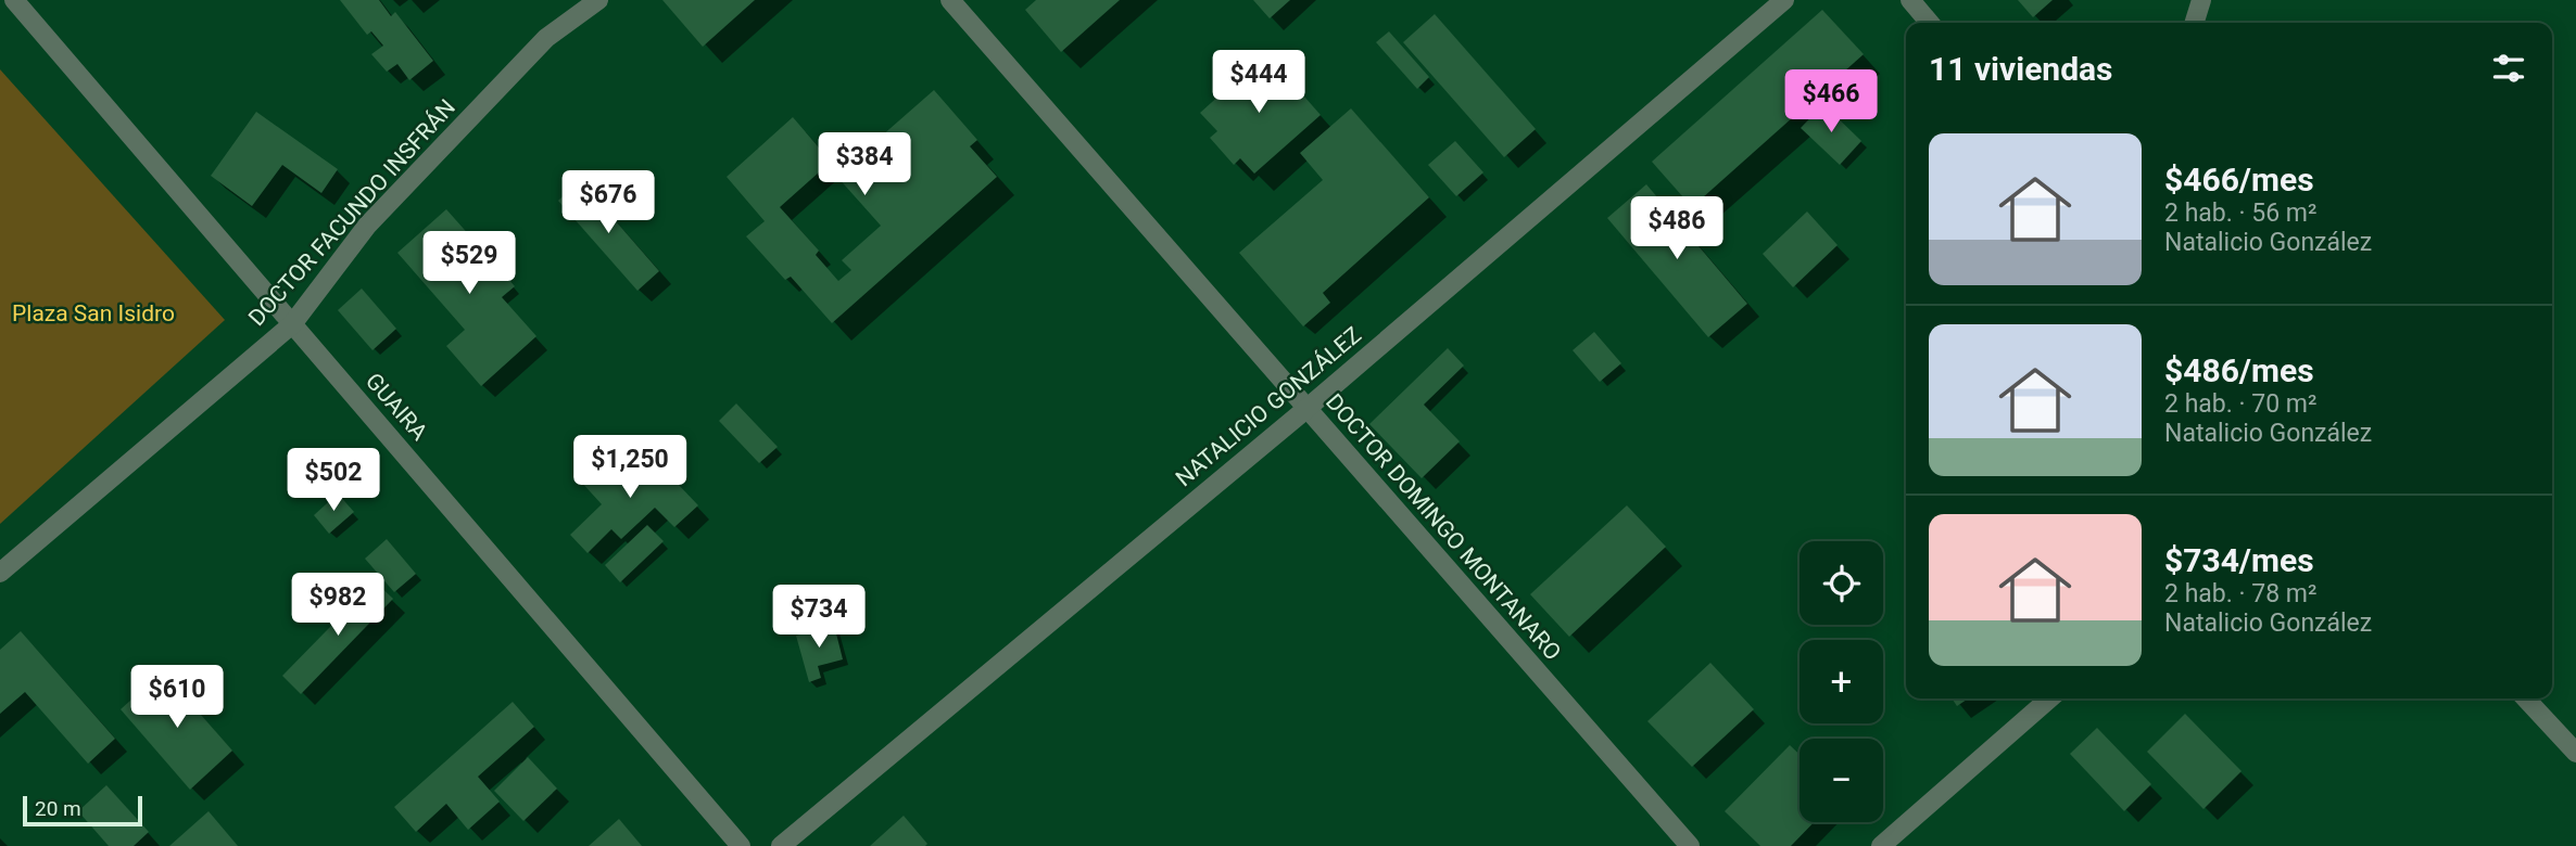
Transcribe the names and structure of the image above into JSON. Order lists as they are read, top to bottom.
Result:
{
  "streets": {
    "street": [
      "DOCTOR FACUNDO INSFRÁN",
      "GUAIRA",
      "NATALICIO GONZÁLEZ",
      "DOCTOR DOMINGO MONTANARO"
    ]
  },
  "crossings": [
    ["DOCTOR FACUNDO INSFRÁN", "GUAIRA"],
    ["NATALICIO GONZÁLEZ", "DOCTOR DOMINGO MONTANARO"]
  ],
  "parks": ["Plaza San Isidro"],
  "scale_bar": "20 m",
  "page": {
    "heading": "11 viviendas",
    "price": [
      "$444",
      "$466",
      "$384",
      "$676",
      "$486",
      "$529",
      "$1,250",
      "$502",
      "$982",
      "$734",
      "$610"
    ],
    "list": [
      {
        "name": "$466/mes",
        "note": "2 hab. · 56 m² · Natalicio González"
      },
      {
        "name": "$486/mes",
        "note": "2 hab. · 70 m² · Natalicio González"
      },
      {
        "name": "$734/mes",
        "note": "2 hab. · 78 m² · Natalicio González"
      }
    ],
    "map_buttons": ["+", "−"],
    "scale": "20 m"
  }
}
